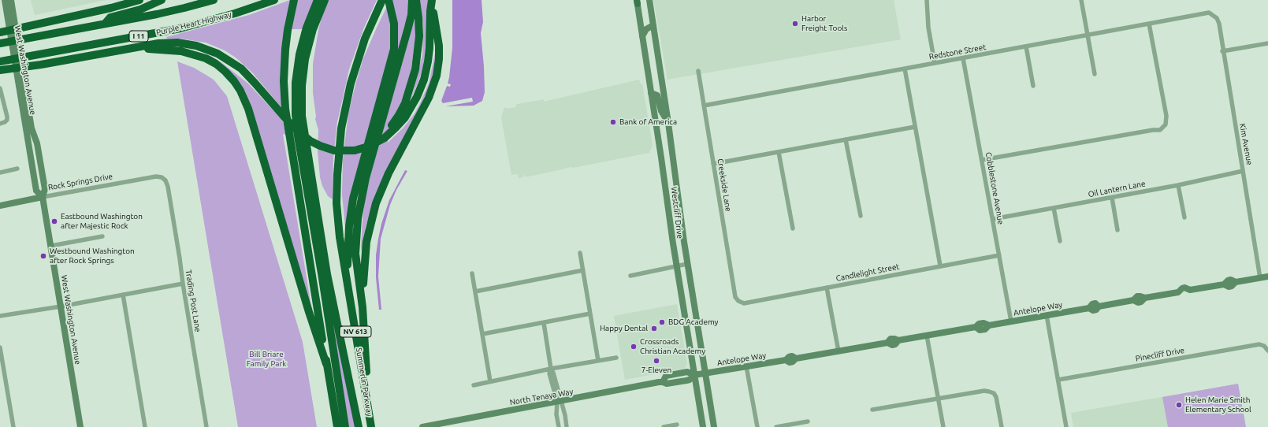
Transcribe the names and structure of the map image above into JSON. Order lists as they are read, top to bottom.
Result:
{
  "streets": {
    "highway": [
      "Purple Heart Highway",
      "I 11",
      "NV 613",
      "Summerlin Parkway"
    ],
    "main road": [
      "West Washington Avenue",
      "Rock Springs Drive",
      "Westcliff Drive",
      "Antelope Way",
      "North Tenaya Way"
    ],
    "street": [
      "Redstone Street",
      "Kim Avenue",
      "Creekside Lane",
      "Cobblestone Avenue",
      "Oil Lantern Lane",
      "Candlelight Street",
      "Trading Post Lane",
      "Pinecliff Drive"
    ]
  },
  "crossings": [
    ["Redstone Street", "Kim Avenue"],
    ["Redstone Street", "Creekside Lane"],
    ["Redstone Street", "Cobblestone Avenue"],
    ["West Washington Avenue", "Rock Springs Drive"],
    ["Kim Avenue", "Oil Lantern Lane"],
    ["Kim Avenue", "Antelope Way"],
    ["Rock Springs Drive", "Trading Post Lane"],
    ["Creekside Lane", "Candlelight Street"],
    ["Cobblestone Avenue", "Oil Lantern Lane"],
    ["Cobblestone Avenue", "Candlelight Street"],
    ["Cobblestone Avenue", "Antelope Way"],
    ["Westcliff Drive", "Antelope Way"],
    ["Westcliff Drive", "North Tenaya Way"],
    ["Antelope Way", "North Tenaya Way"]
  ],
  "parks": ["Bill Briare Family Park"],
  "places": [
    "Harbor Freight Tools",
    "Bank of America",
    "Eastbound Washington after Majestic Rock",
    "Westbound Washington after Rock Springs",
    "BDG Academy",
    "Happy Dental",
    "Crossroads Christian Academy",
    "7-Eleven",
    "Helen Marie Smith Elementary School"
  ]
}
